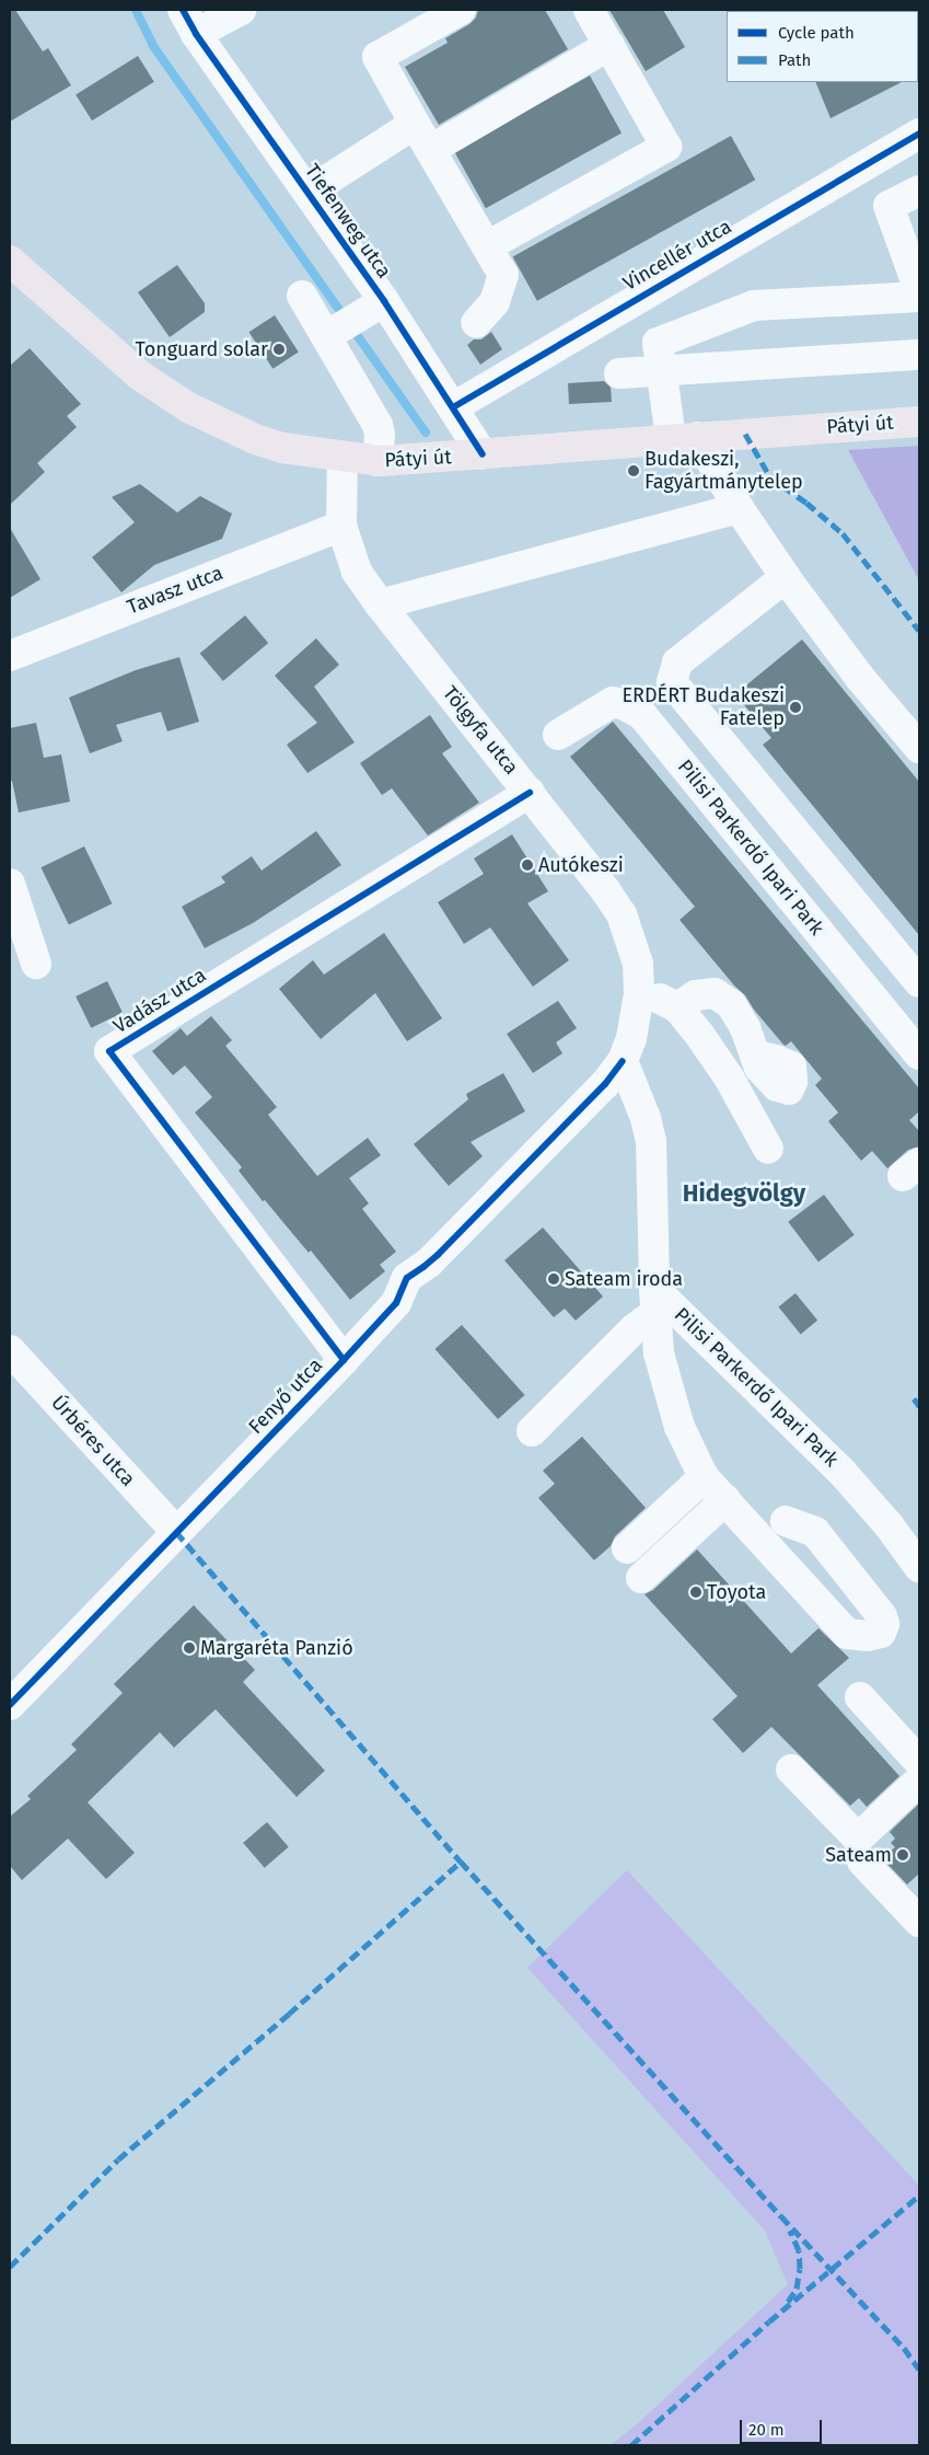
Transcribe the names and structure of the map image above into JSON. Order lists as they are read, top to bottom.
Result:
{
  "streets": {
    "main road": ["Pátyi út"],
    "street": [
      "Tiefenweg utca",
      "Vincellér utca",
      "Tavasz utca",
      "Tölgyfa utca",
      "Pilisi Parkerdő Ipari Park",
      "Vadász utca",
      "Fenyő utca",
      "Úrbéres utca"
    ]
  },
  "crossings": [
    ["Tiefenweg utca", "Vincellér utca"],
    ["Tiefenweg utca", "Pátyi út"],
    ["Pátyi út", "Tölgyfa utca"],
    ["Tavasz utca", "Tölgyfa utca"],
    ["Tölgyfa utca", "Vadász utca"],
    ["Tölgyfa utca", "Fenyő utca"],
    ["Vadász utca", "Fenyő utca"],
    ["Fenyő utca", "Úrbéres utca"]
  ],
  "districts": ["Hidegvölgy"],
  "places": [
    "Tonguard solar",
    "Budakeszi, Fagyártmánytelep",
    "ERDÉRT Budakeszi Fatelep",
    "Autókeszi",
    "Sateam iroda",
    "Toyota",
    "Margaréta Panzió",
    "Sateam"
  ],
  "legend": ["Cycle path", "Path"],
  "scale_bar": "20 m"
}
